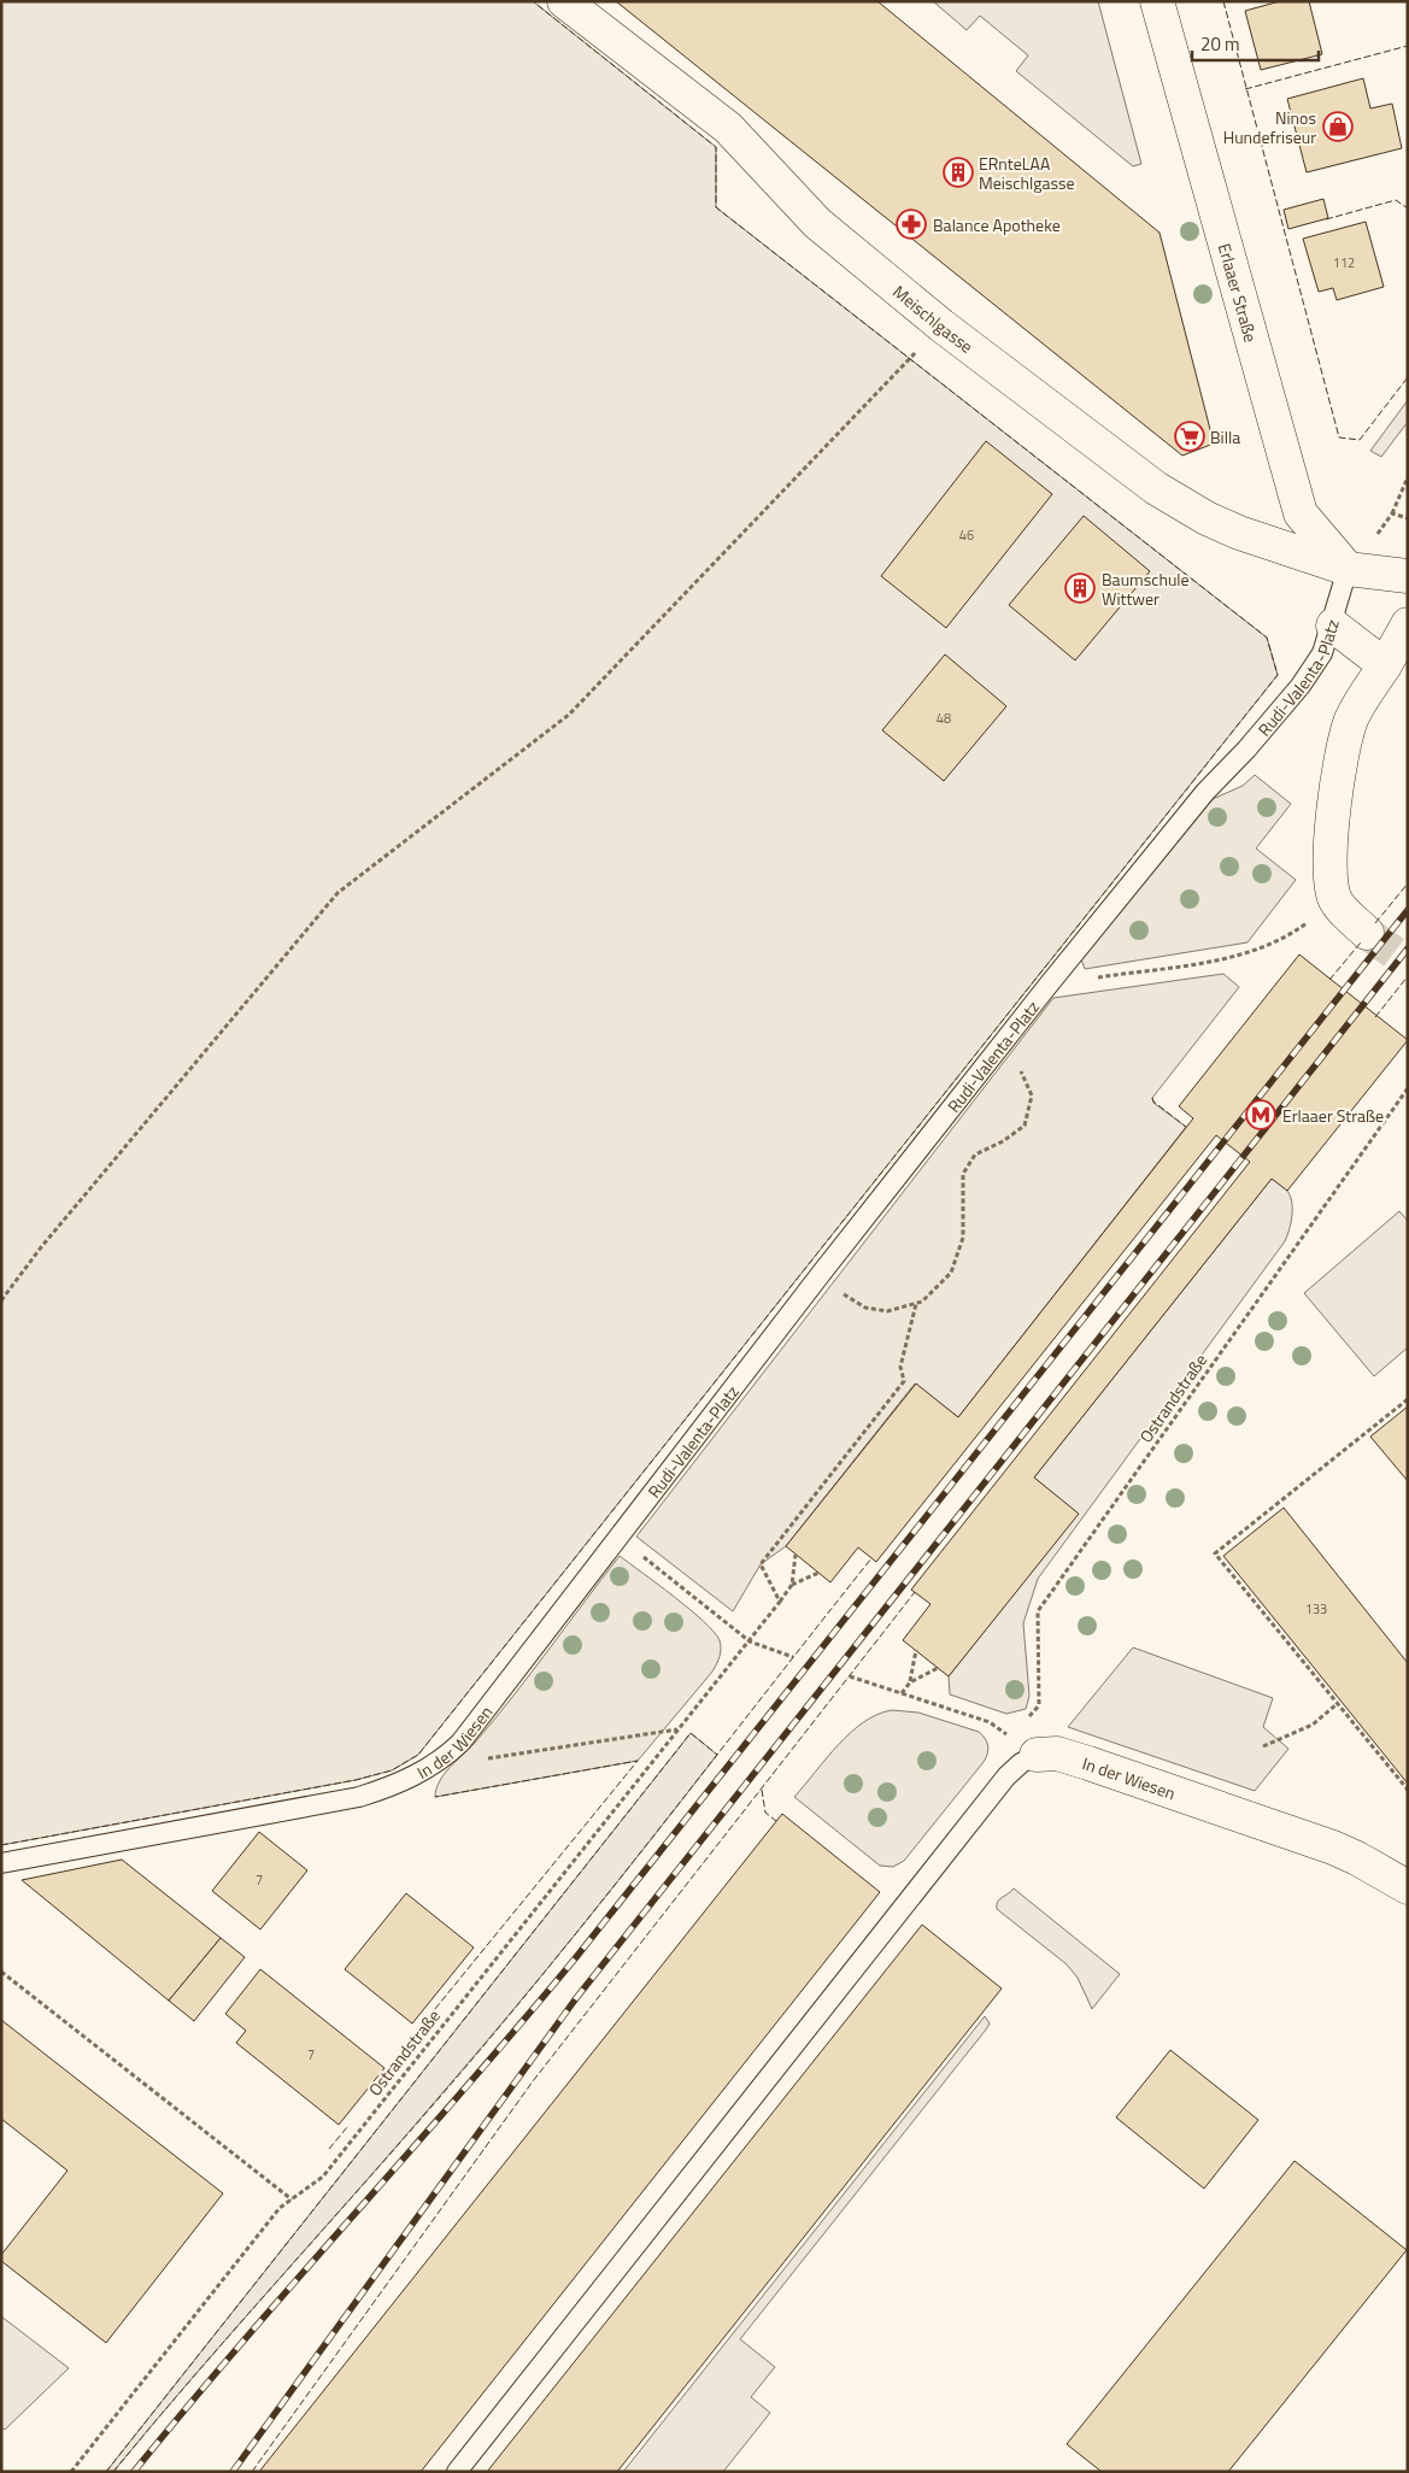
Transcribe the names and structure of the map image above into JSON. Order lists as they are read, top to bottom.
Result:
{
  "streets": {
    "street": ["Erlaaer Straße", "Meischlgasse", "In der Wiesen"],
    "lane": ["Rudi-Valenta-Platz"],
    "path": ["Ostrandstraße"]
  },
  "crossings": [
    ["Erlaaer Straße", "Meischlgasse"],
    ["Erlaaer Straße", "Rudi-Valenta-Platz"],
    ["Meischlgasse", "Rudi-Valenta-Platz"],
    ["Rudi-Valenta-Platz", "In der Wiesen"]
  ],
  "places": {
    "shop": ["Ninos Hundefriseur"],
    "building": ["ERnteLAA Meischlgasse", "Baumschule Wittwer"],
    "pharmacy": ["Balance Apotheke"],
    "supermarket": ["Billa"],
    "metro station": ["Erlaaer Straße"]
  },
  "house_numbers": [
    "112",
    "46",
    "48",
    "133",
    "7",
    "7"
  ],
  "scale_bar": "20 m"
}
